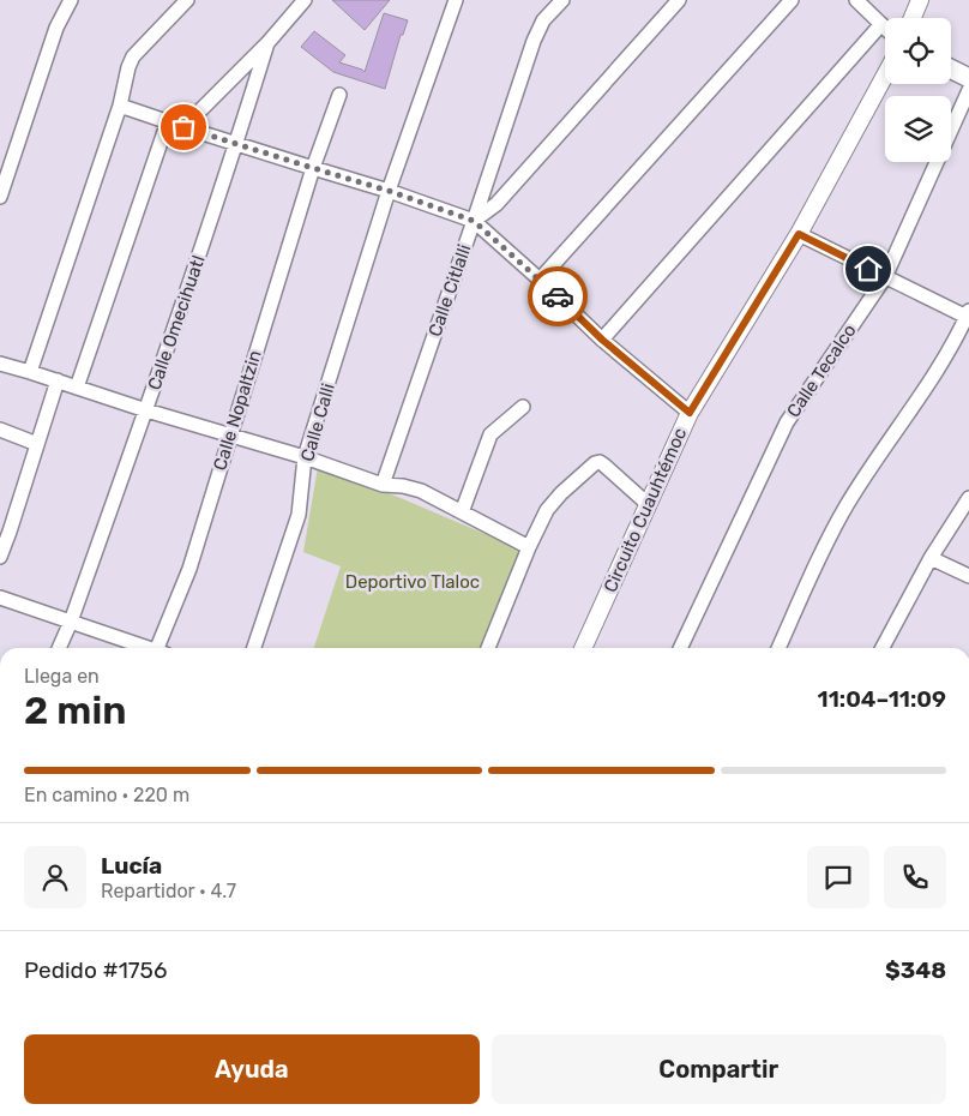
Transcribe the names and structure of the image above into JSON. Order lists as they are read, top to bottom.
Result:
{
  "streets": {
    "street": [
      "Calle Citlalli",
      "Calle Omecihuatl",
      "Calle Tecalco",
      "Calle Nopaltzin",
      "Calle Calli",
      "Circuito Cuauhtémoc"
    ]
  },
  "parks": ["Deportivo Tlaloc"],
  "page": {
    "heading": ["2 min", "Llega en", "11:04–11:09"],
    "panel": [
      "Lucía",
      "Repartidor · 4.7",
      "Pedido #1756",
      "$348"
    ],
    "bar": "En camino · 220 m",
    "buttons": ["Ayuda", "Compartir"]
  }
}
